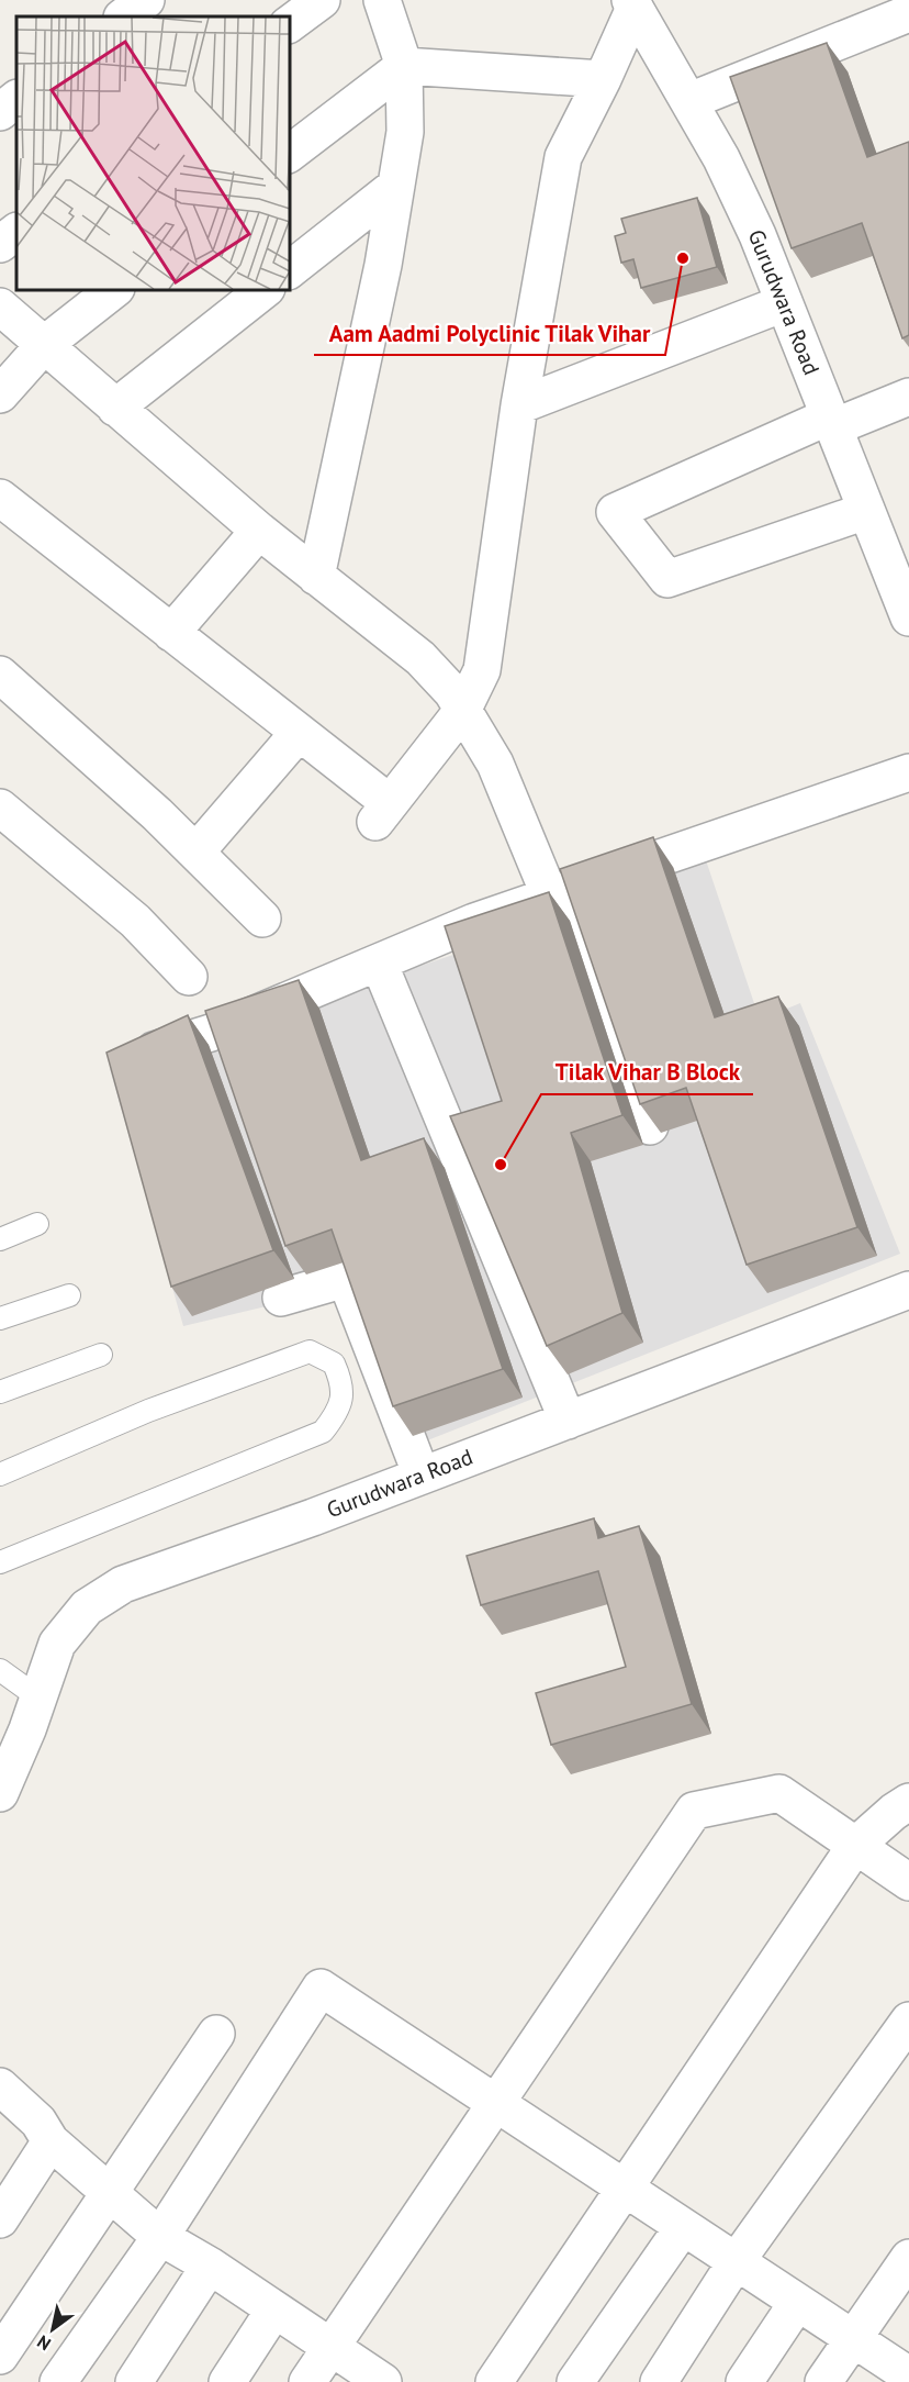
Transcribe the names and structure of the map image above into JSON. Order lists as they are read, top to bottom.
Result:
{
  "streets": {
    "street": ["Gurudwara Road"]
  },
  "places": ["Aam Aadmi Polyclinic Tilak Vihar", "Tilak Vihar B Block"],
  "north": "bottom left"
}
